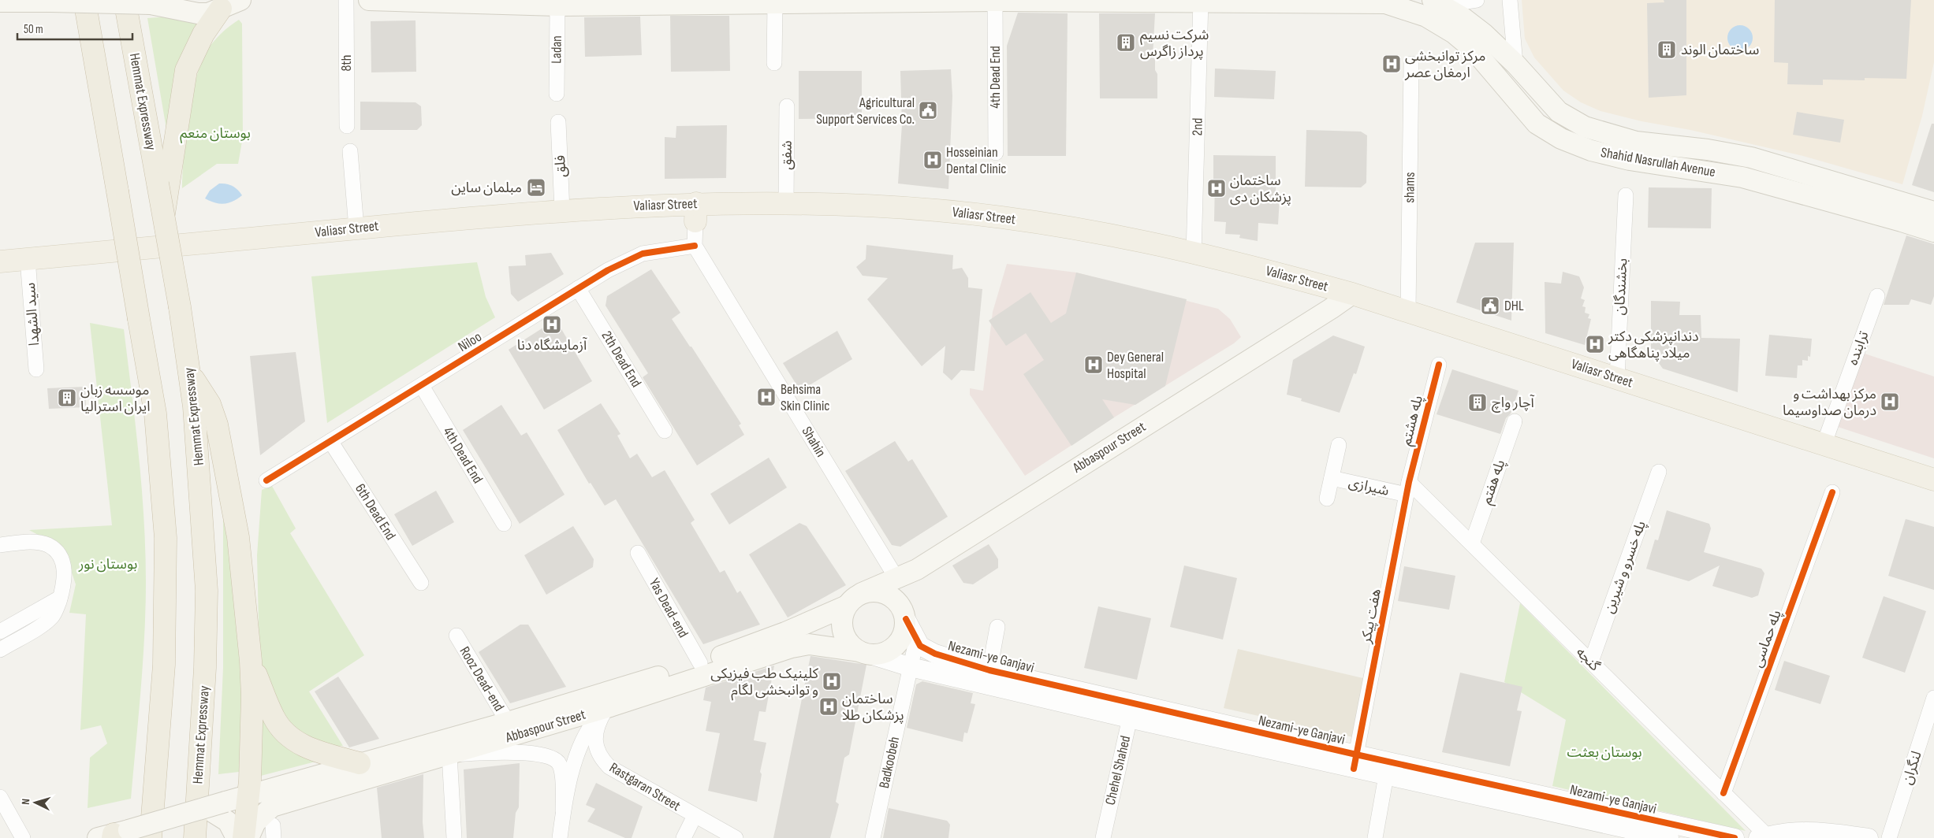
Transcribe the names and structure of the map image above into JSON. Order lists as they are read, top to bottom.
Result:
{
  "streets": {
    "highway": ["Hemmat Expressway"],
    "main road": ["Shahid Nasrullah Avenue", "Valiasr Street", "Abbaspour Street"],
    "street": [
      "Ladan",
      "8th",
      "4th Dead End",
      "2nd",
      "شفق",
      "فلق",
      "shams",
      "بخشندگان",
      "سید الشهدا",
      "Niloo",
      "ترابنده",
      "2th Dead End",
      "پله هشتم",
      "Shahin",
      "پله هفتم",
      "شیرازی",
      "6th Dead End",
      "پله خسرو و شیرین",
      "Yas Dead-end",
      "هفت پیکر",
      "پله حماسی",
      "Nezami-ye Ganjavi",
      "گنجه",
      "Rooz Dead-end",
      "Badkoobeh",
      "لنگران",
      "Chehel Shahed",
      "Rastgaran Street"
    ]
  },
  "crossings": [
    ["Ladan", "Shahid Nasrullah Avenue"],
    ["4th Dead End", "Shahid Nasrullah Avenue"],
    ["4th Dead End", "Niloo"],
    ["2nd", "Shahid Nasrullah Avenue"],
    ["2nd", "Valiasr Street"],
    ["شفق", "Valiasr Street"],
    ["فلق", "Valiasr Street"],
    ["shams", "Valiasr Street"],
    ["Valiasr Street", "بخشندگان"],
    ["Valiasr Street", "سید الشهدا"],
    ["Valiasr Street", "ترابنده"],
    ["Valiasr Street", "Abbaspour Street"],
    ["Niloo", "2th Dead End"],
    ["Niloo", "Shahin"],
    ["Niloo", "6th Dead End"],
    ["پله هشتم", "شیرازی"],
    ["پله هشتم", "هفت پیکر"],
    ["پله هشتم", "گنجه"],
    ["Shahin", "Abbaspour Street"],
    ["Abbaspour Street", "Yas Dead-end"],
    ["Abbaspour Street", "Nezami-ye Ganjavi"],
    ["Abbaspour Street", "Rooz Dead-end"],
    ["Abbaspour Street", "Rastgaran Street"],
    ["پله هفتم", "گنجه"],
    ["شیرازی", "هفت پیکر"],
    ["شیرازی", "گنجه"],
    ["پله خسرو و شیرین", "گنجه"],
    ["هفت پیکر", "Nezami-ye Ganjavi"],
    ["هفت پیکر", "گنجه"],
    ["پله حماسی", "گنجه"],
    ["Nezami-ye Ganjavi", "Badkoobeh"],
    ["Nezami-ye Ganjavi", "Chehel Shahed"]
  ],
  "parks": ["بوستان منعم", "بوستان نور", "بوستان بعثت"],
  "places": {
    "building": [
      "شرکت نسیم پرداز زاگرس",
      "ساختمان الوند",
      "موسسه زبان ایران استرالیا",
      "آچار واچ"
    ],
    "hospital": [
      "مرکز توانبخشی ارمغان عصر",
      "Hosseinian Dental Clinic",
      "ساختمان پزشکان دی",
      "آزمایشگاه دنا",
      "دندانپزشکی دکتر میلاد پناهگاهی",
      "Dey General Hospital",
      "Behsima Skin Clinic",
      "مرکز بهداشت و درمان صداوسیما",
      "کلینیک طب فیزیکی و توانبخشی لگام",
      "ساختمان پزشکان طلا"
    ],
    "public building": ["Agricultural Support Services Co.", "DHL"],
    "hotel": ["مبلمان ساین"]
  },
  "scale_bar": "50 m",
  "north": "left"
}
